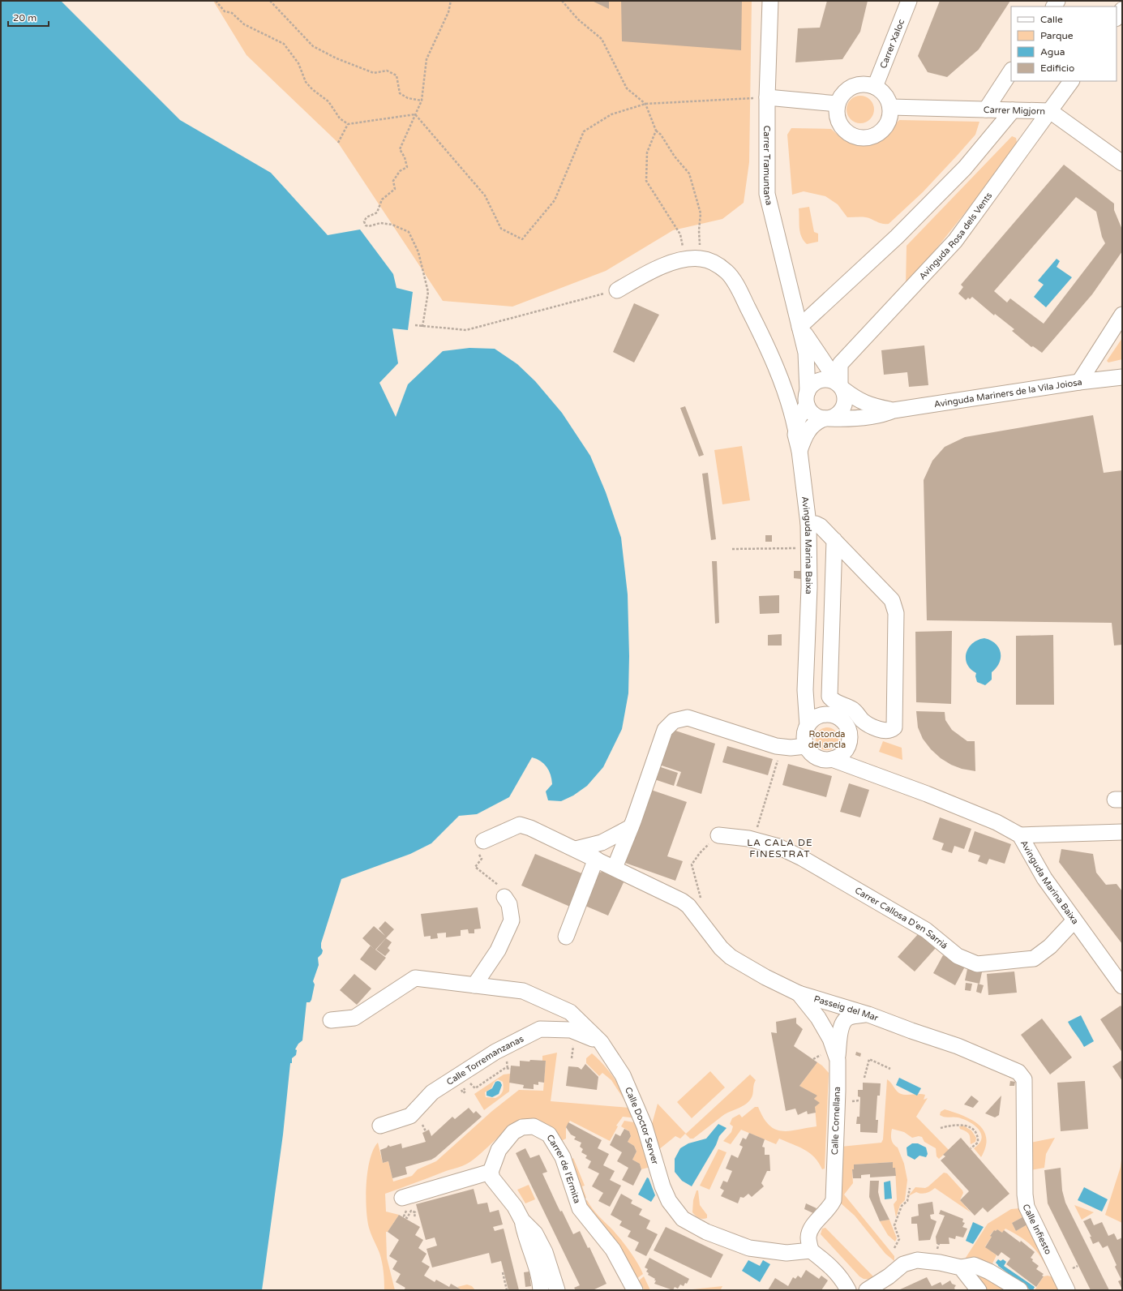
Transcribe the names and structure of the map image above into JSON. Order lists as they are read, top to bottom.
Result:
{
  "streets": {
    "street": [
      "Carrer Xaloc",
      "Carrer Migjorn",
      "Carrer Tramuntana",
      "Avinguda Rosa dels Vents",
      "Avinguda Mariners de la Vila Joiosa",
      "Avinguda Marina Baixa",
      "Carrer Callosa D'en Sarriá",
      "Passeig del Mar",
      "Calle Torremanzanas",
      "Calle Cornellana",
      "Calle Doctor Server",
      "Carrer de l'Ermita",
      "Calle Infiesto"
    ]
  },
  "crossings": [
    ["Carrer Xaloc", "Carrer Migjorn"],
    ["Carrer Migjorn", "Avinguda Rosa dels Vents"],
    ["Carrer Tramuntana", "Avinguda Rosa dels Vents"],
    ["Carrer Tramuntana", "Avinguda Mariners de la Vila Joiosa"],
    ["Carrer Tramuntana", "Avinguda Marina Baixa"],
    ["Avinguda Rosa dels Vents", "Avinguda Mariners de la Vila Joiosa"],
    ["Avinguda Rosa dels Vents", "Avinguda Marina Baixa"],
    ["Avinguda Mariners de la Vila Joiosa", "Avinguda Marina Baixa"],
    ["Avinguda Marina Baixa", "Carrer Callosa D'en Sarriá"],
    ["Passeig del Mar", "Calle Cornellana"],
    ["Passeig del Mar", "Calle Infiesto"],
    ["Calle Torremanzanas", "Calle Doctor Server"],
    ["Calle Cornellana", "Calle Doctor Server"]
  ],
  "districts": ["LA CALA DE FINESTRAT"],
  "parks": ["Rotonda del ancla"],
  "legend": [
    "Calle",
    "Parque",
    "Agua",
    "Edificio"
  ],
  "scale_bar": "20 m"
}
